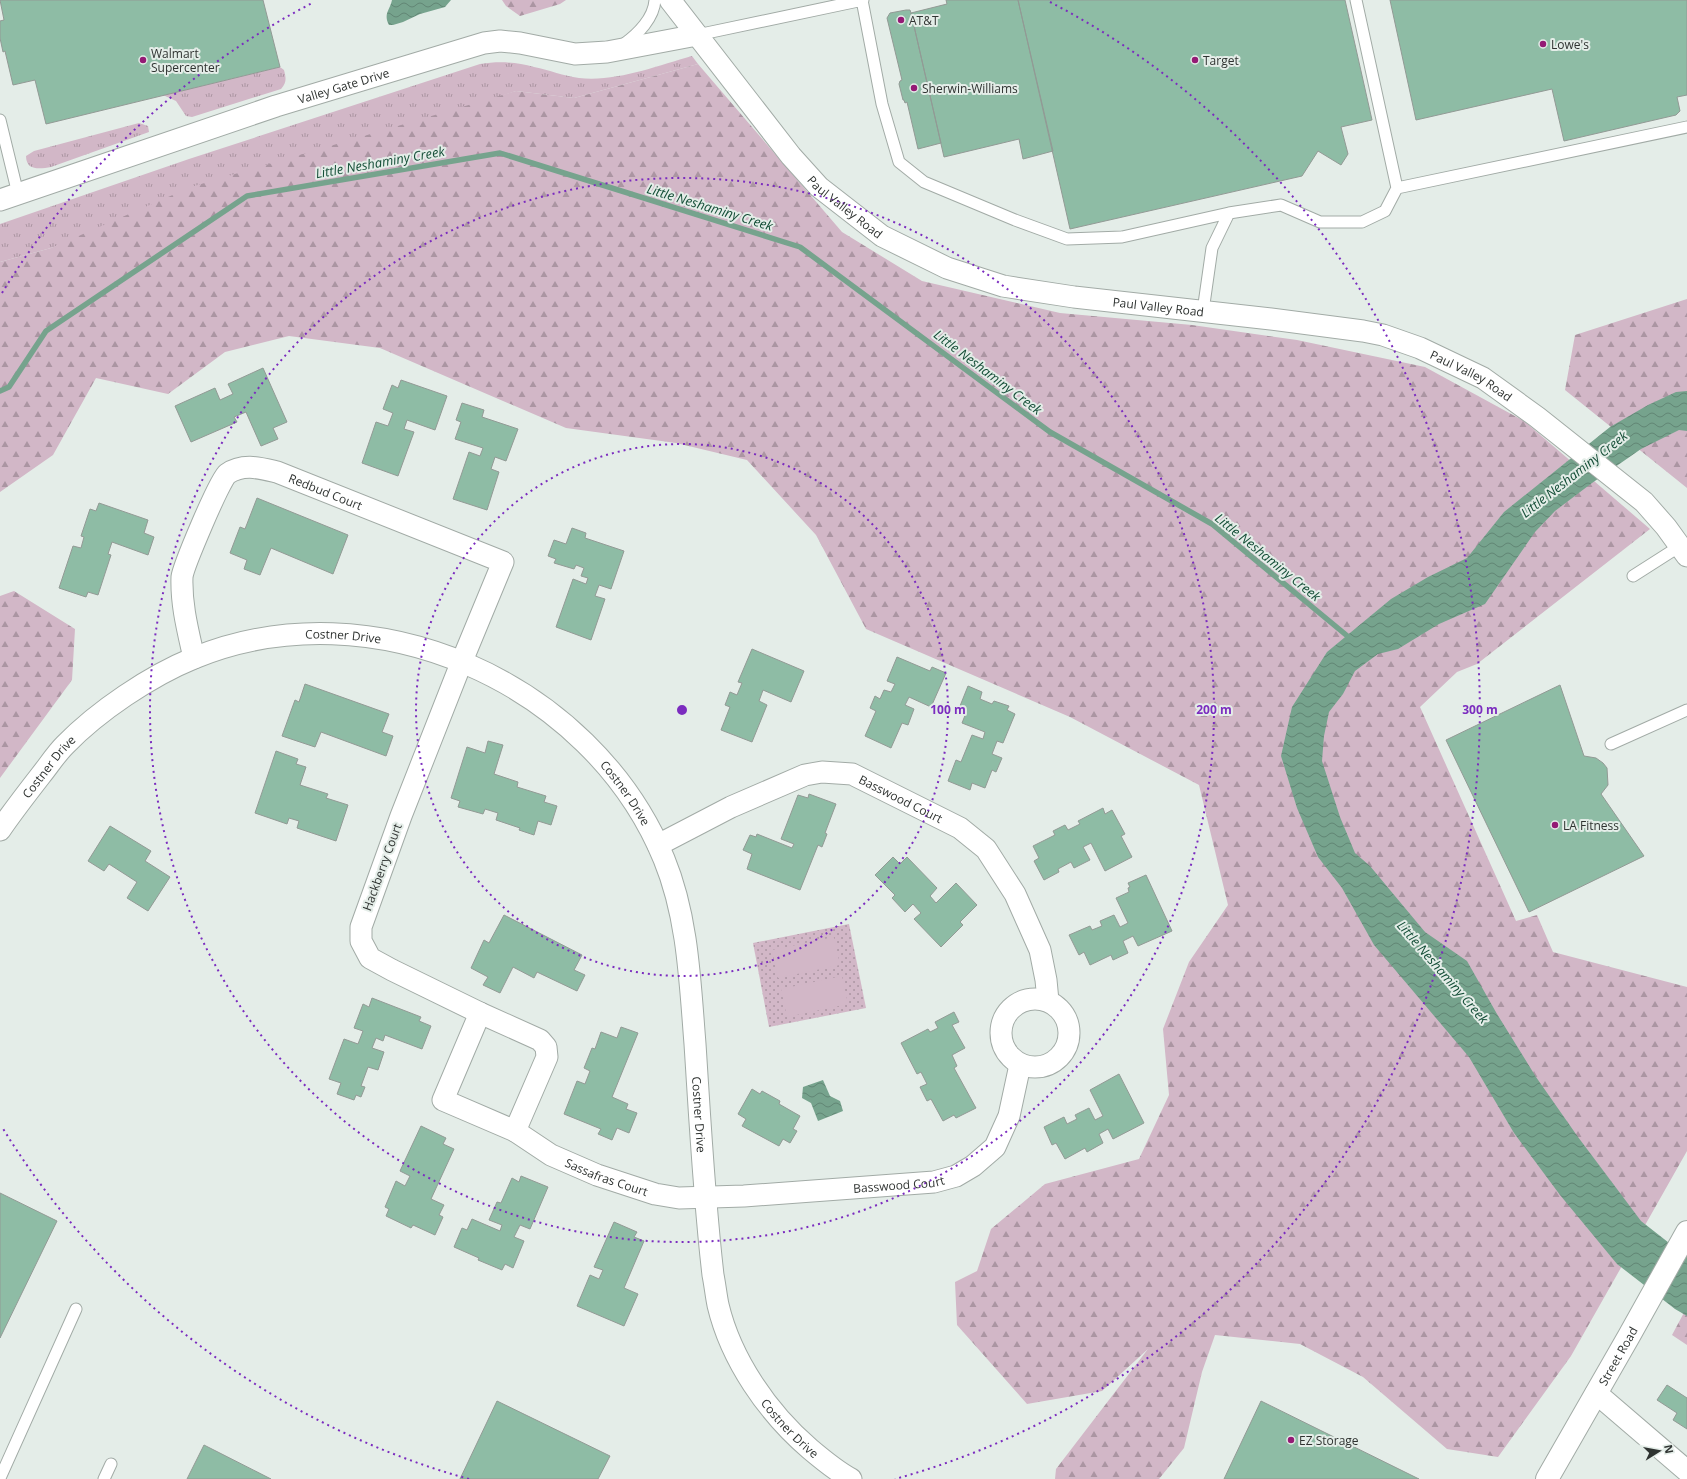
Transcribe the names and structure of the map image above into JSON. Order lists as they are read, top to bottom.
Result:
{
  "streets": {
    "main road": ["Street Road"],
    "street": [
      "Valley Gate Drive",
      "Paul Valley Road",
      "Redbud Court",
      "Costner Drive",
      "Basswood Court",
      "Hackberry Court",
      "Sassafras Court"
    ]
  },
  "crossings": [
    ["Valley Gate Drive", "Paul Valley Road"],
    ["Redbud Court", "Costner Drive"],
    ["Redbud Court", "Hackberry Court"],
    ["Costner Drive", "Basswood Court"],
    ["Costner Drive", "Hackberry Court"],
    ["Costner Drive", "Sassafras Court"],
    ["Basswood Court", "Sassafras Court"],
    ["Hackberry Court", "Sassafras Court"]
  ],
  "water": ["Little Neshaminy Creek"],
  "places": [
    "AT&T",
    "Lowe's",
    "Walmart Supercenter",
    "Target",
    "Sherwin-Williams",
    "LA Fitness",
    "EZ Storage"
  ],
  "north": "right",
  "rings": ["100 m", "200 m", "300 m"]
}
